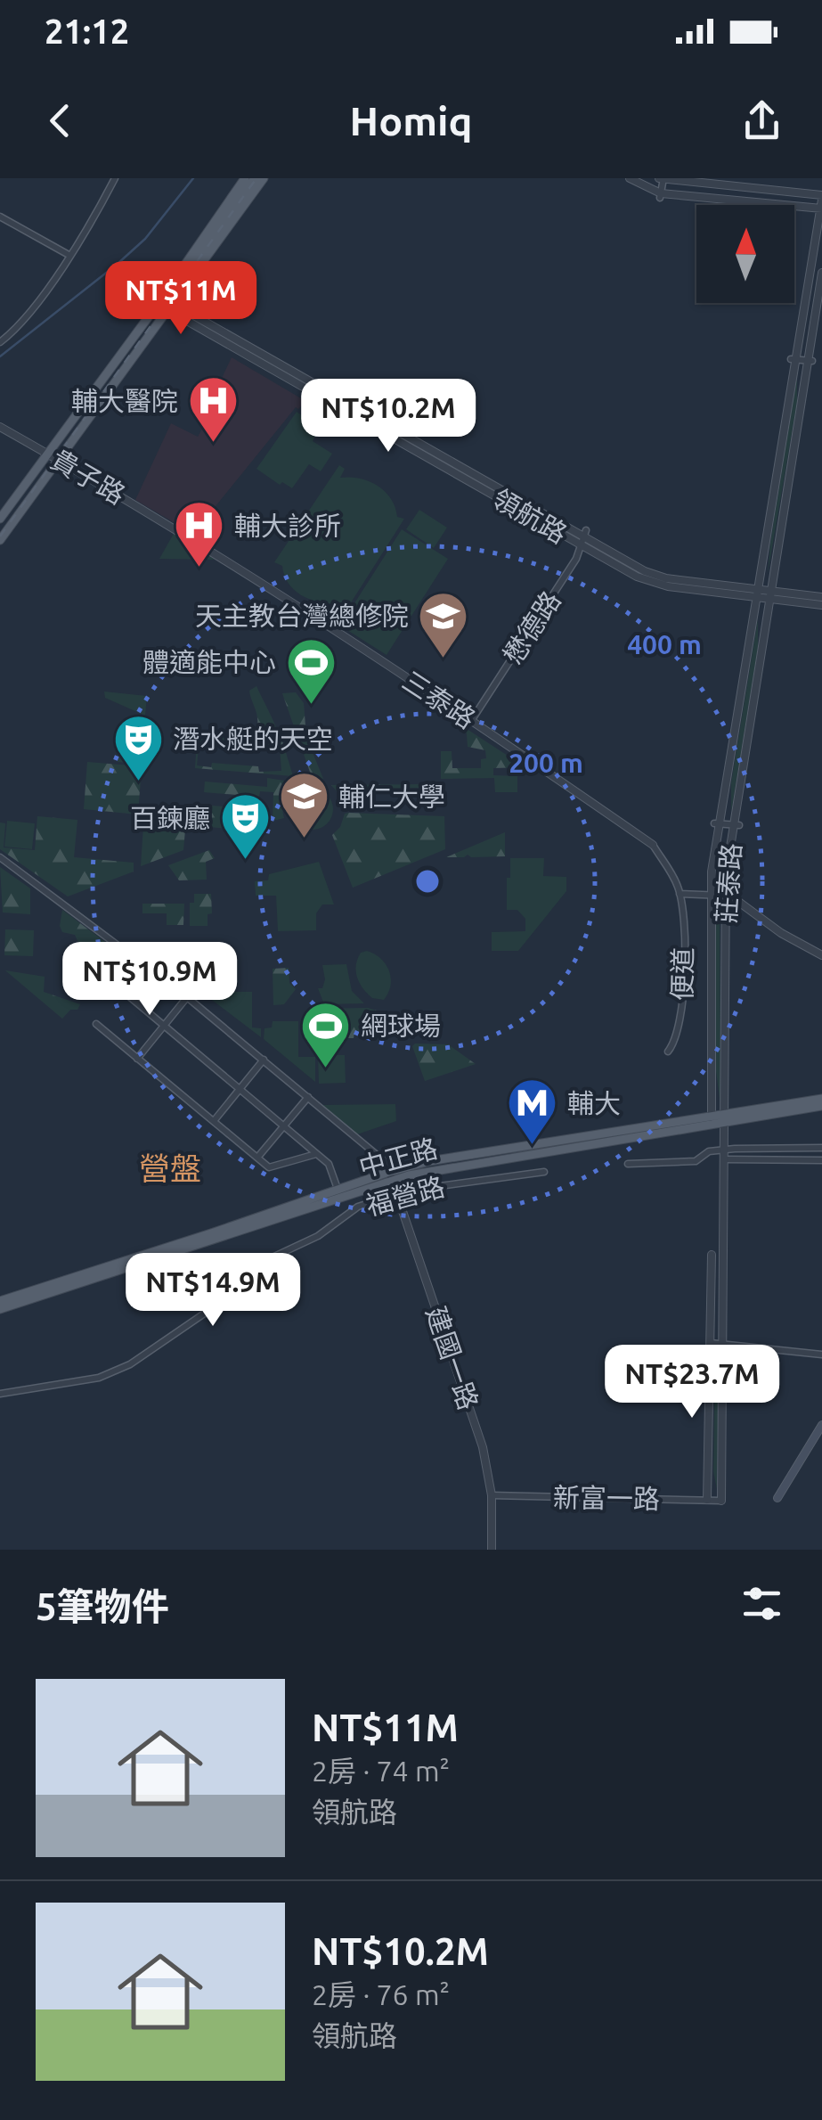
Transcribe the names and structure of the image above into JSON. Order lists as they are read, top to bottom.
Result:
{
  "streets": {
    "main road": ["中正路"],
    "street": [
      "貴子路",
      "領航路",
      "懋德路",
      "三泰路",
      "莊泰路",
      "便道",
      "福營路",
      "建國一路",
      "新富一路"
    ]
  },
  "crossings": [
    ["貴子路", "三泰路"],
    ["領航路", "懋德路"],
    ["領航路", "莊泰路"],
    ["懋德路", "三泰路"],
    ["三泰路", "便道"],
    ["莊泰路", "中正路"],
    ["莊泰路", "新富一路"],
    ["中正路", "建國一路"],
    ["福營路", "建國一路"],
    ["建國一路", "新富一路"]
  ],
  "districts": ["營盤"],
  "places": {
    "hospital": ["輔大醫院", "輔大診所"],
    "school or university": ["天主教台灣總修院", "輔仁大學"],
    "sports": ["體適能中心", "網球場"],
    "theatre": ["潛水艇的天空", "百鍊廳"],
    "metro station": ["輔大"]
  },
  "north": "top",
  "page": {
    "status": "21:12",
    "header": "Homiq",
    "price": [
      "NT$11M",
      "NT$10.2M",
      "NT$10.9M",
      "NT$14.9M",
      "NT$23.7M"
    ],
    "heading": "5筆物件",
    "list": [
      {
        "name": "NT$11M",
        "note": "2房 · 74 m² · 領航路"
      },
      {
        "name": "NT$10.2M",
        "note": "2房 · 76 m² · 領航路"
      }
    ]
  },
  "rings": ["400 m", "200 m"]
}
